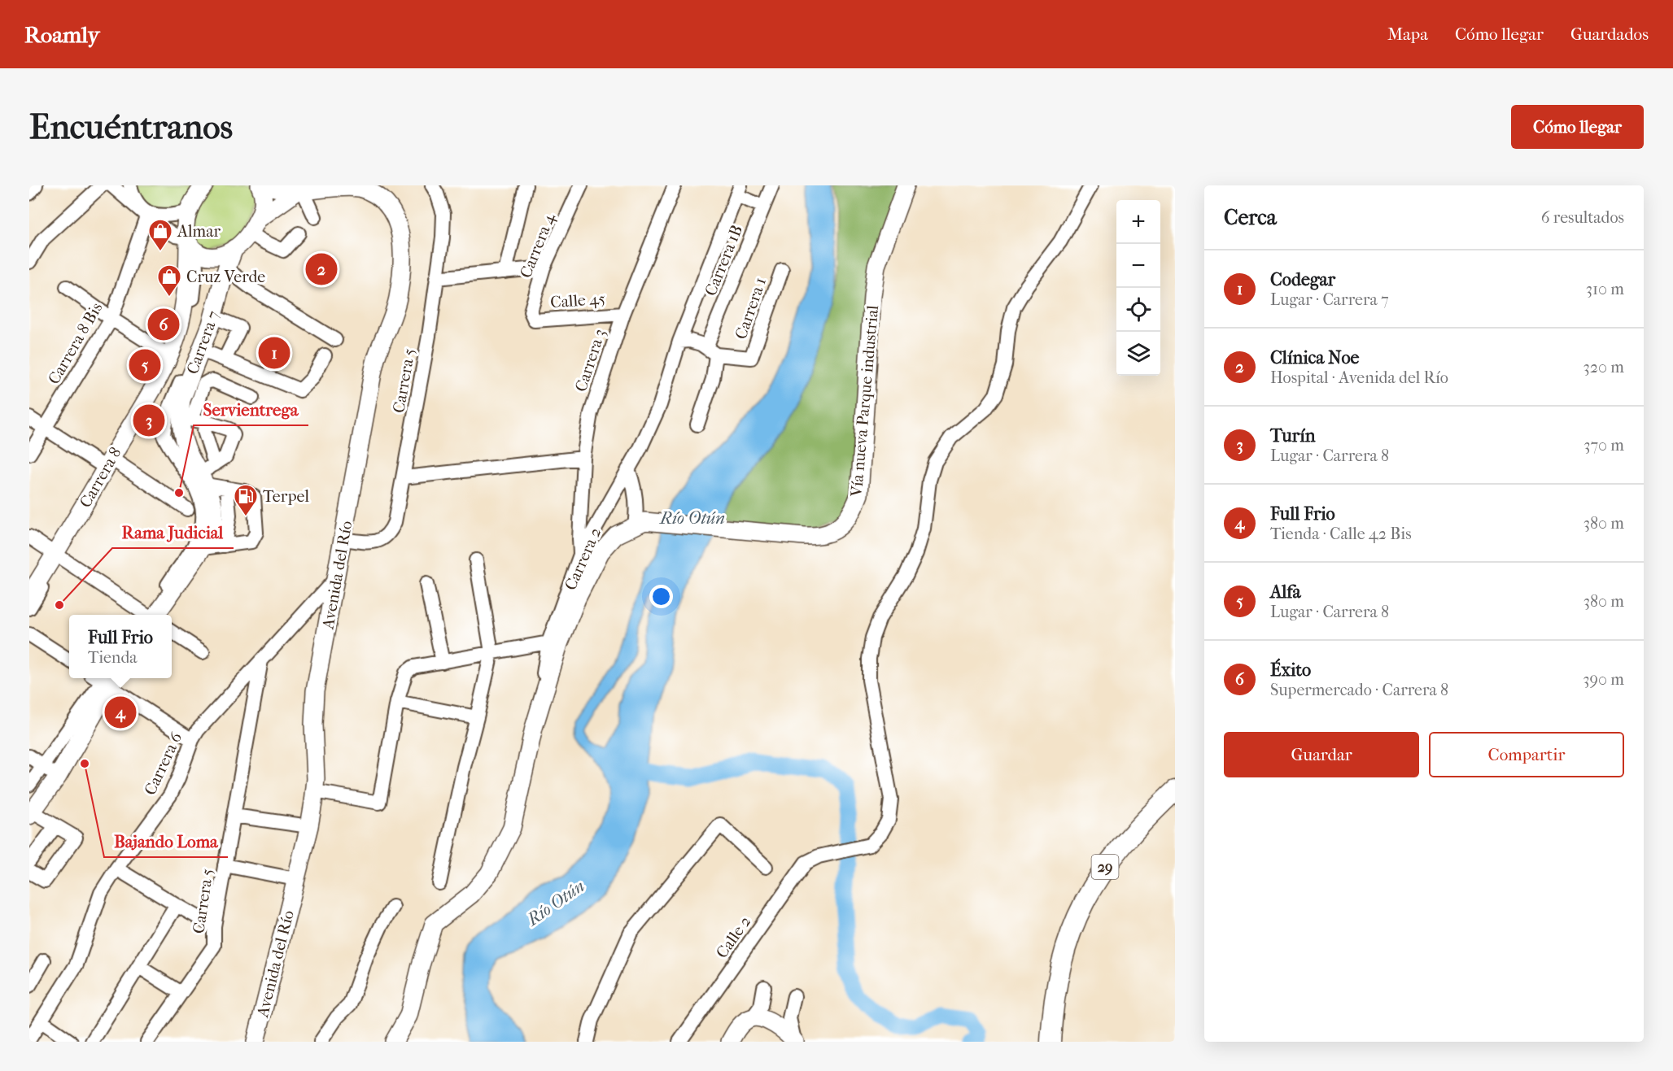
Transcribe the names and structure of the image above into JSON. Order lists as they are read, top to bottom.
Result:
{
  "streets": {
    "highway": ["29"],
    "main road": [
      "Carrera 7",
      "Vía nueva Parque industrial",
      "Carrera 8",
      "Carrera 2",
      "Avenida del Río"
    ],
    "street": [
      "Carrera 4",
      "Carrera 1B",
      "Calle 45",
      "Carrera 1",
      "Carrera 8 Bis",
      "Carrera 3",
      "Carrera 5",
      "Carrera 6",
      "Calle 2"
    ]
  },
  "crossings": [
    ["Carrera 4", "Calle 45"],
    ["Carrera 1B", "Carrera 1"],
    ["Calle 45", "Carrera 3"],
    ["Carrera 7", "Avenida del Río"],
    ["Carrera 3", "Carrera 2"],
    ["Carrera 5", "Avenida del Río"],
    ["Carrera 5", "Carrera 6"],
    ["Avenida del Río", "Carrera 6"]
  ],
  "water": ["Río Otún"],
  "places": {
    "shop": ["Almar", "Cruz Verde"],
    "other": ["Servientrega", "Rama Judicial", "Bajando Loma"],
    "fuel station": ["Terpel"]
  },
  "page": {
    "header": "Roamly",
    "nav": ["Mapa", "Cómo llegar", "Guardados"],
    "buttons": [
      "Cómo llegar",
      ["Guardar", "Compartir"]
    ],
    "title": "Encuéntranos",
    "heading": ["Cerca", "6 resultados"],
    "map_buttons": ["+", "−"],
    "list": [
      {
        "mark": "1",
        "name": "Codegar",
        "note": "Lugar · Carrera 7",
        "value": "310 m"
      },
      {
        "mark": "2",
        "name": "Clínica Noe",
        "note": "Hospital · Avenida del Río",
        "value": "320 m"
      },
      {
        "mark": "3",
        "name": "Turín",
        "note": "Lugar · Carrera 8",
        "value": "370 m"
      },
      {
        "mark": "4",
        "name": "Full Frio",
        "note": "Tienda · Calle 42 Bis",
        "value": "380 m"
      },
      {
        "mark": "5",
        "name": "Alfa",
        "note": "Lugar · Carrera 8",
        "value": "380 m"
      },
      {
        "mark": "6",
        "name": "Éxito",
        "note": "Supermercado · Carrera 8",
        "value": "390 m"
      }
    ],
    "pins": [
      "2",
      "6",
      "1",
      "5",
      "3",
      "4"
    ],
    "popup": ["Full Frio", "Tienda"]
  }
}
